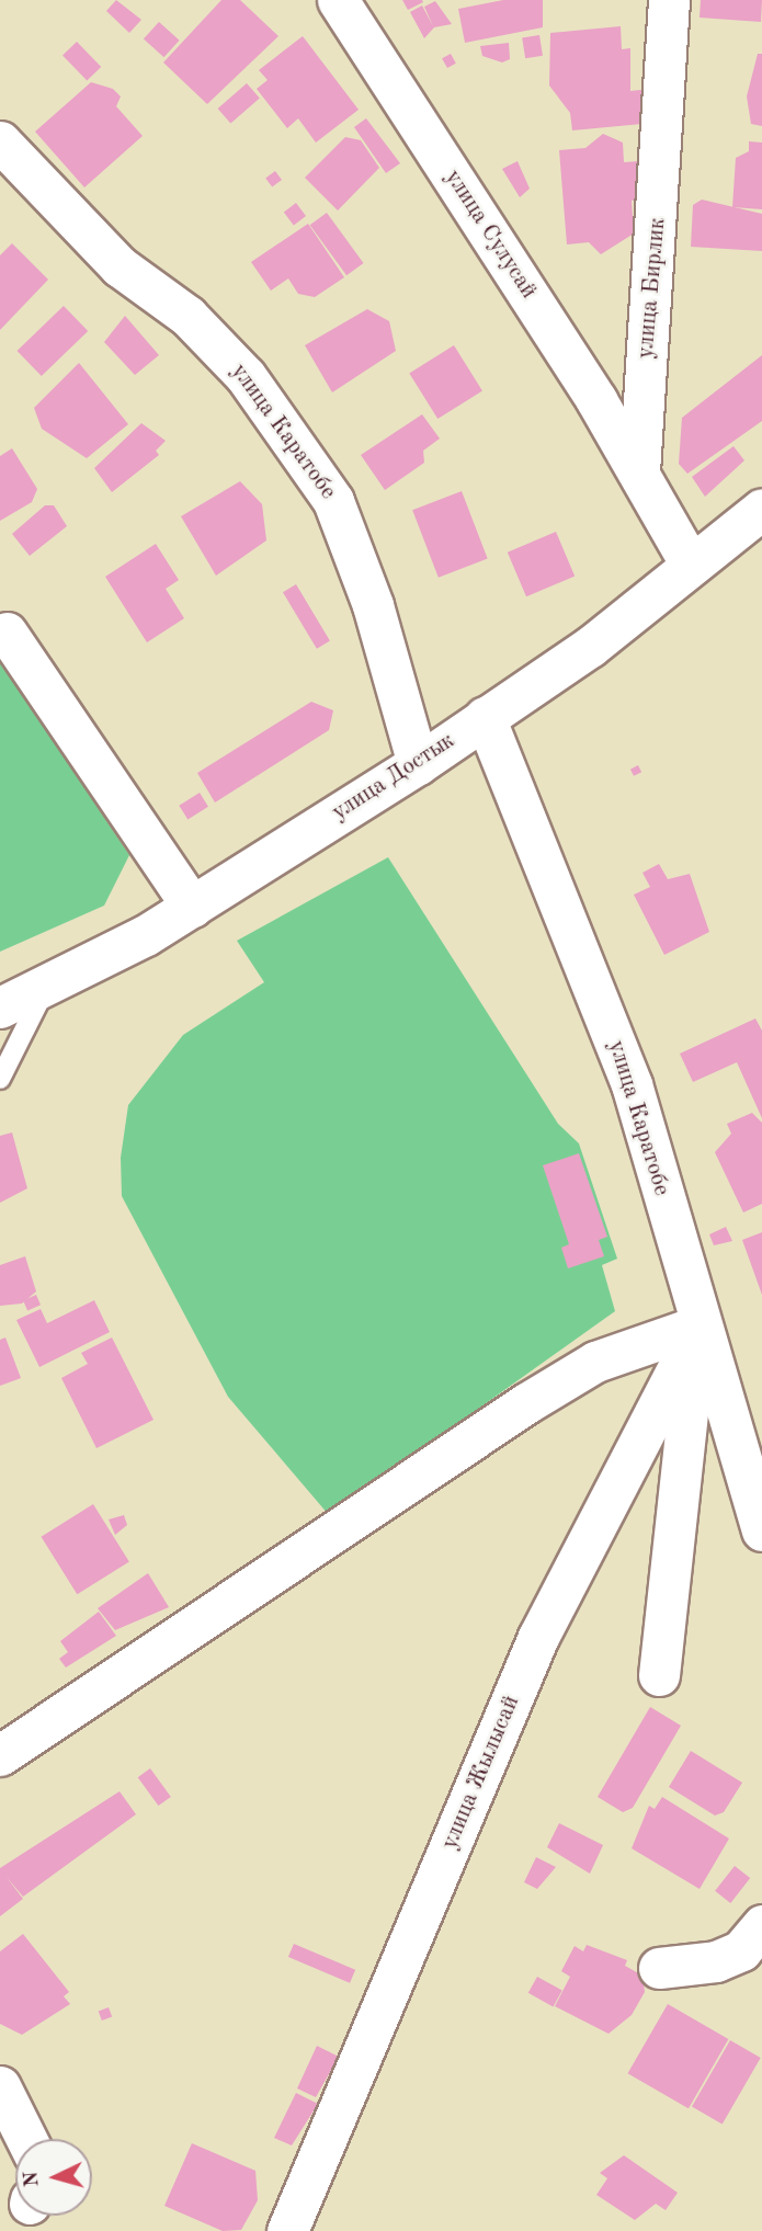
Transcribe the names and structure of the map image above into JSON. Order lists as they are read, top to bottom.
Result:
{
  "streets": {
    "street": [
      "улица Сулусай",
      "улица Бирлик",
      "улица Каратобе",
      "улица Достык",
      "улица Жылысай"
    ]
  },
  "crossings": [
    ["улица Сулусай", "улица Бирлик"],
    ["улица Каратобе", "улица Достык"],
    ["улица Каратобе", "улица Жылысай"]
  ],
  "north": "left"
}
